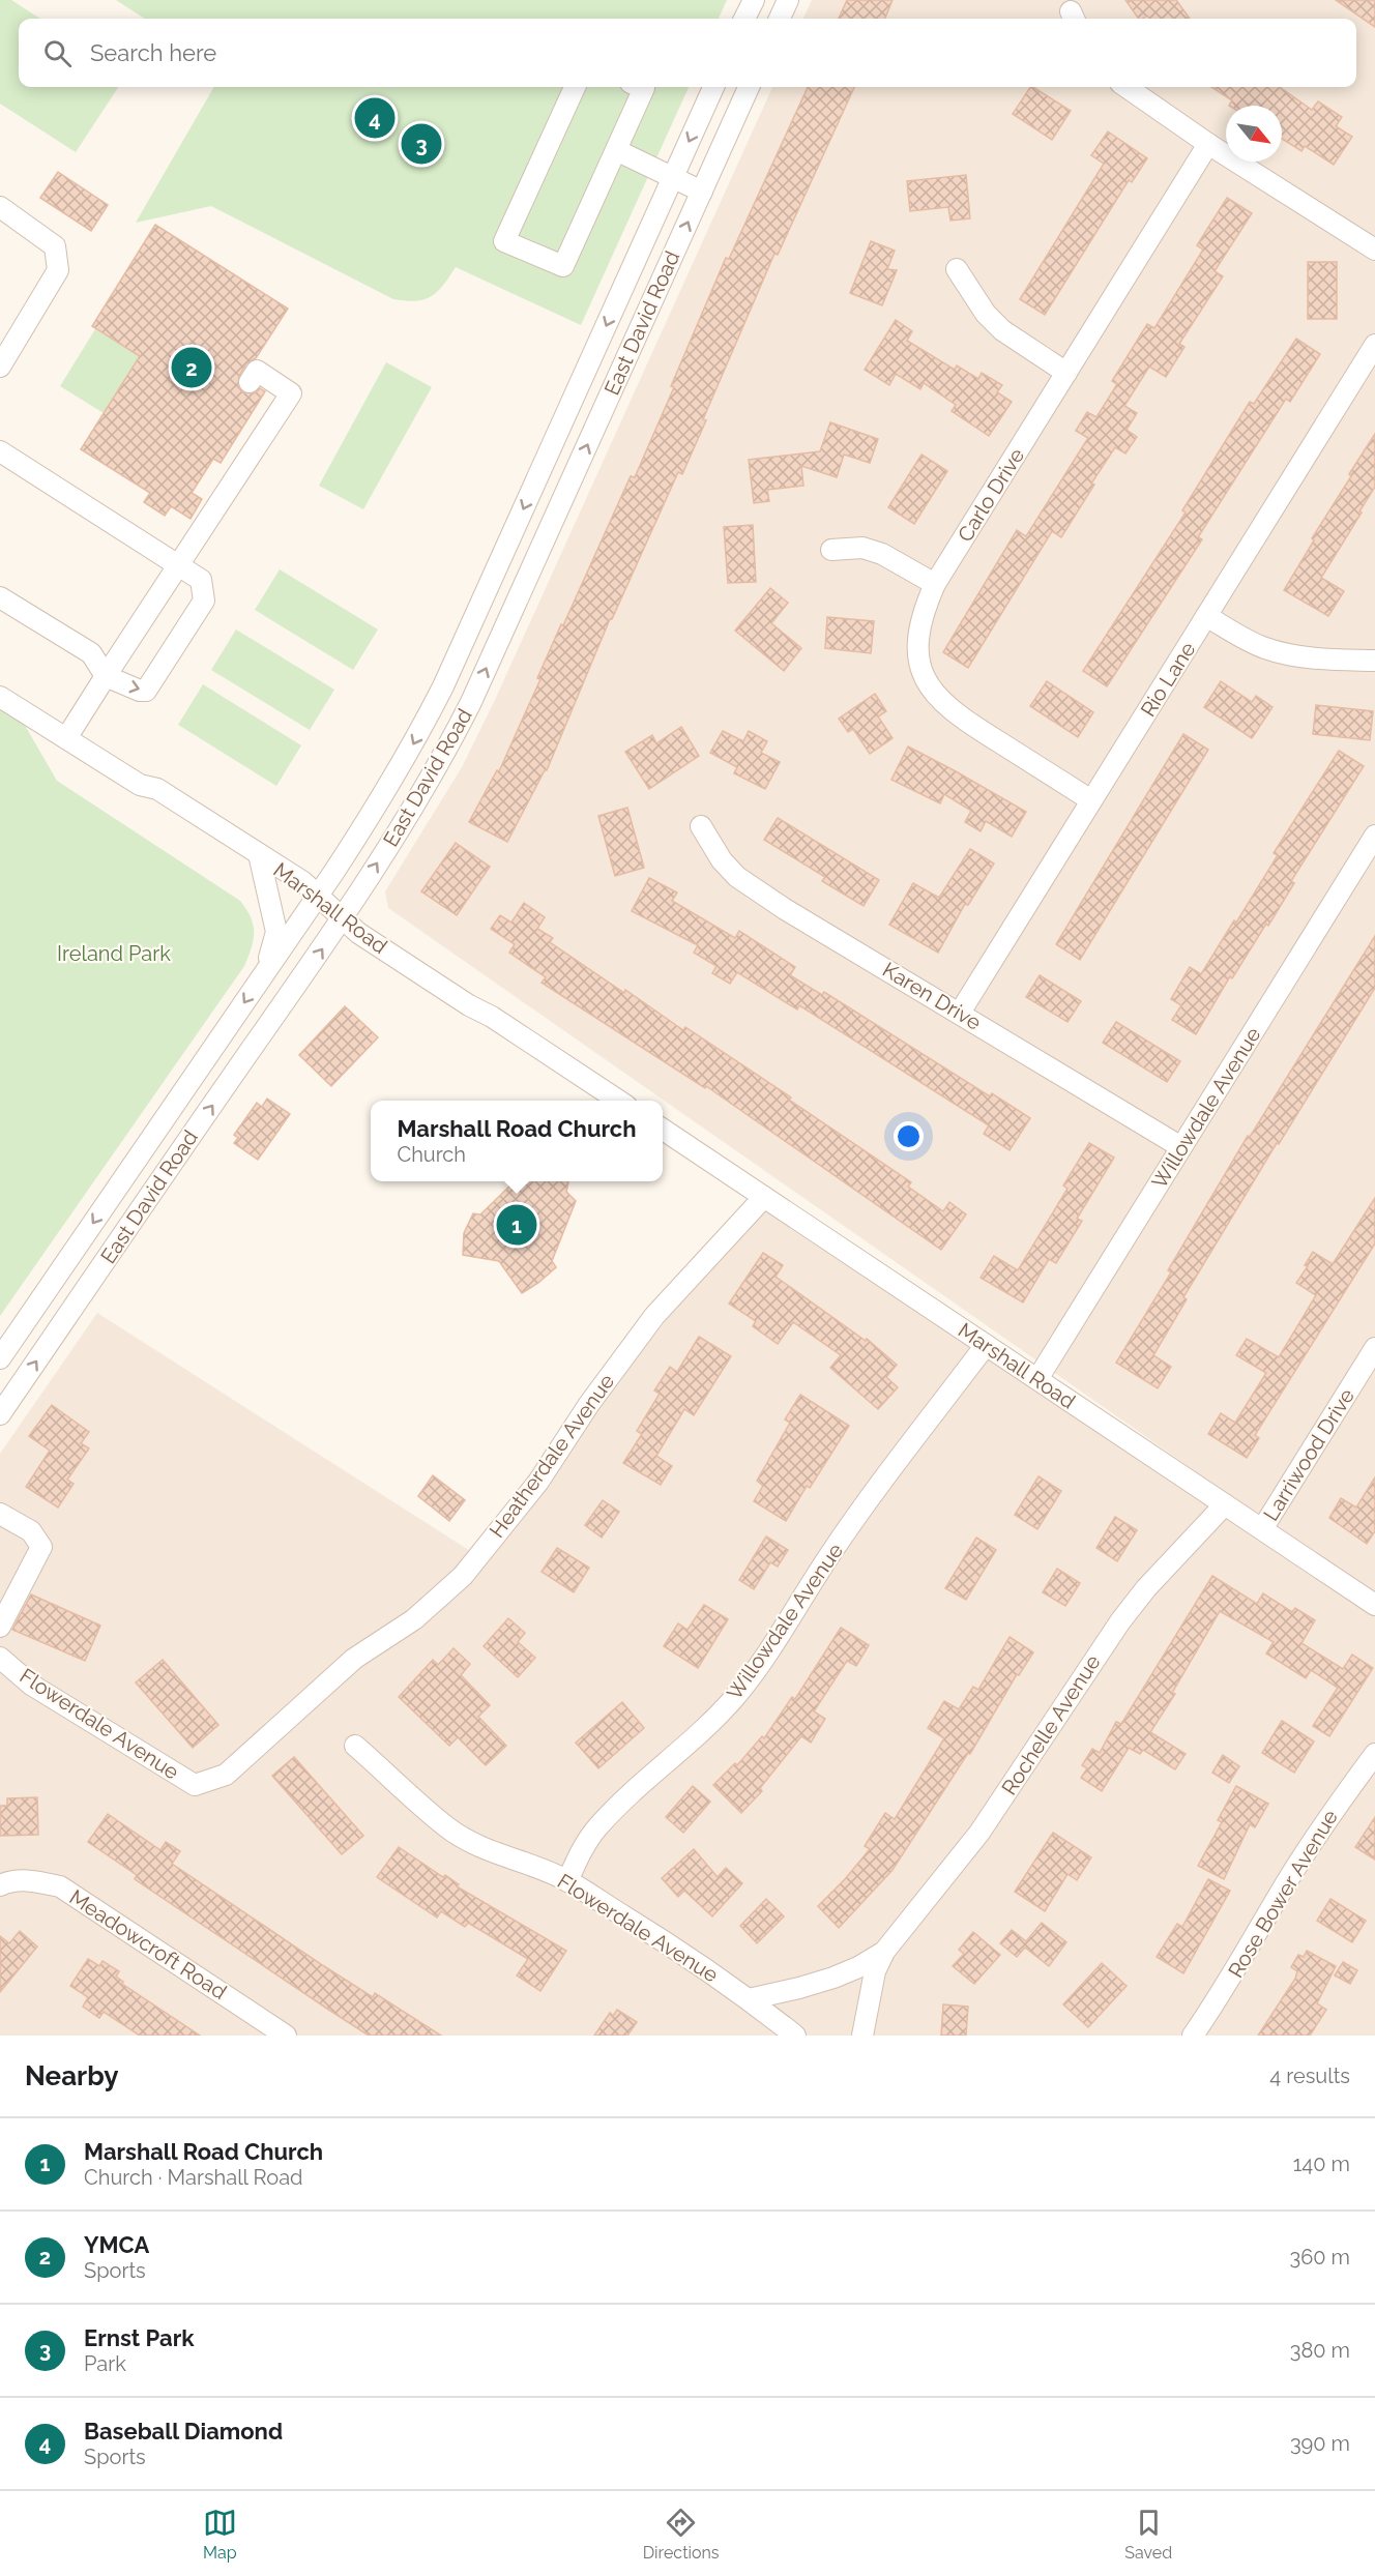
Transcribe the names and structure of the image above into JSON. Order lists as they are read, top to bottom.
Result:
{
  "streets": {
    "street": [
      "East David Road",
      "Carlo Drive",
      "Rio Lane",
      "Marshall Road",
      "Karen Drive",
      "Willowdale Avenue",
      "Larriwood Drive",
      "Heatherdale Avenue",
      "Flowerdale Avenue",
      "Rochelle Avenue",
      "Rose Bower Avenue",
      "Meadowcroft Road"
    ]
  },
  "crossings": [
    ["East David Road", "Marshall Road"],
    ["Carlo Drive", "Rio Lane"],
    ["Rio Lane", "Karen Drive"],
    ["Marshall Road", "Willowdale Avenue"],
    ["Marshall Road", "Larriwood Drive"],
    ["Marshall Road", "Heatherdale Avenue"],
    ["Marshall Road", "Rochelle Avenue"],
    ["Karen Drive", "Willowdale Avenue"],
    ["Willowdale Avenue", "Flowerdale Avenue"],
    ["Heatherdale Avenue", "Flowerdale Avenue"],
    ["Flowerdale Avenue", "Rochelle Avenue"]
  ],
  "parks": ["Ireland Park"],
  "north": "bottom right",
  "page": {
    "search": "Search here",
    "pins": [
      "4",
      "3",
      "2",
      "1"
    ],
    "popup": ["Marshall Road Church", "Church"],
    "heading": ["Nearby", "4 results"],
    "list": [
      {
        "mark": "1",
        "name": "Marshall Road Church",
        "note": "Church · Marshall Road",
        "value": "140 m"
      },
      {
        "mark": "2",
        "name": "YMCA",
        "note": "Sports",
        "value": "360 m"
      },
      {
        "mark": "3",
        "name": "Ernst Park",
        "note": "Park",
        "value": "380 m"
      },
      {
        "mark": "4",
        "name": "Baseball Diamond",
        "note": "Sports",
        "value": "390 m"
      }
    ],
    "nav": ["Map", "Directions", "Saved"]
  }
}
